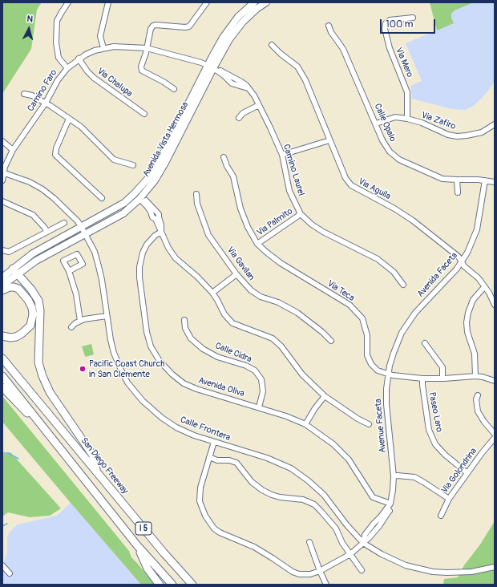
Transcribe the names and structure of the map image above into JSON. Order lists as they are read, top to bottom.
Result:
{
  "streets": {
    "highway": ["San Diego Freeway", "I 5"],
    "main road": ["Avenida Vista Hermosa"],
    "street": [
      "Via Mero",
      "Via Chalupa",
      "Camino Faro",
      "Via Zafiro",
      "Calle Opalo",
      "Camino Laurel",
      "Via Aguila",
      "Via Palmito",
      "Via Gavilan",
      "Avenida Faceta",
      "Via Teca",
      "Calle Cidra",
      "Avenida Oliva",
      "Paseo Laro",
      "Avenue Faceta",
      "Calle Frontera",
      "Via Golondrina"
    ]
  },
  "crossings": [
    ["Via Mero", "Via Zafiro"],
    ["Via Chalupa", "Camino Faro"],
    ["Camino Faro", "Avenida Vista Hermosa"],
    ["Camino Faro", "Camino Laurel"],
    ["Camino Faro", "Calle Frontera"],
    ["Via Zafiro", "Calle Opalo"],
    ["Calle Opalo", "Avenida Faceta"],
    ["Avenida Vista Hermosa", "Camino Laurel"],
    ["Avenida Vista Hermosa", "Calle Frontera"],
    ["Camino Laurel", "Via Palmito"],
    ["Via Aguila", "Avenida Faceta"],
    ["Via Palmito", "Via Teca"],
    ["Avenida Faceta", "Via Teca"],
    ["Avenida Faceta", "Avenue Faceta"],
    ["Via Teca", "Paseo Laro"],
    ["Via Teca", "Avenue Faceta"],
    ["Calle Cidra", "Avenida Oliva"],
    ["Paseo Laro", "Via Golondrina"]
  ],
  "places": ["Pacific Coast Church in San Clemente"],
  "scale_bar": "100 m",
  "north": "top"
}
